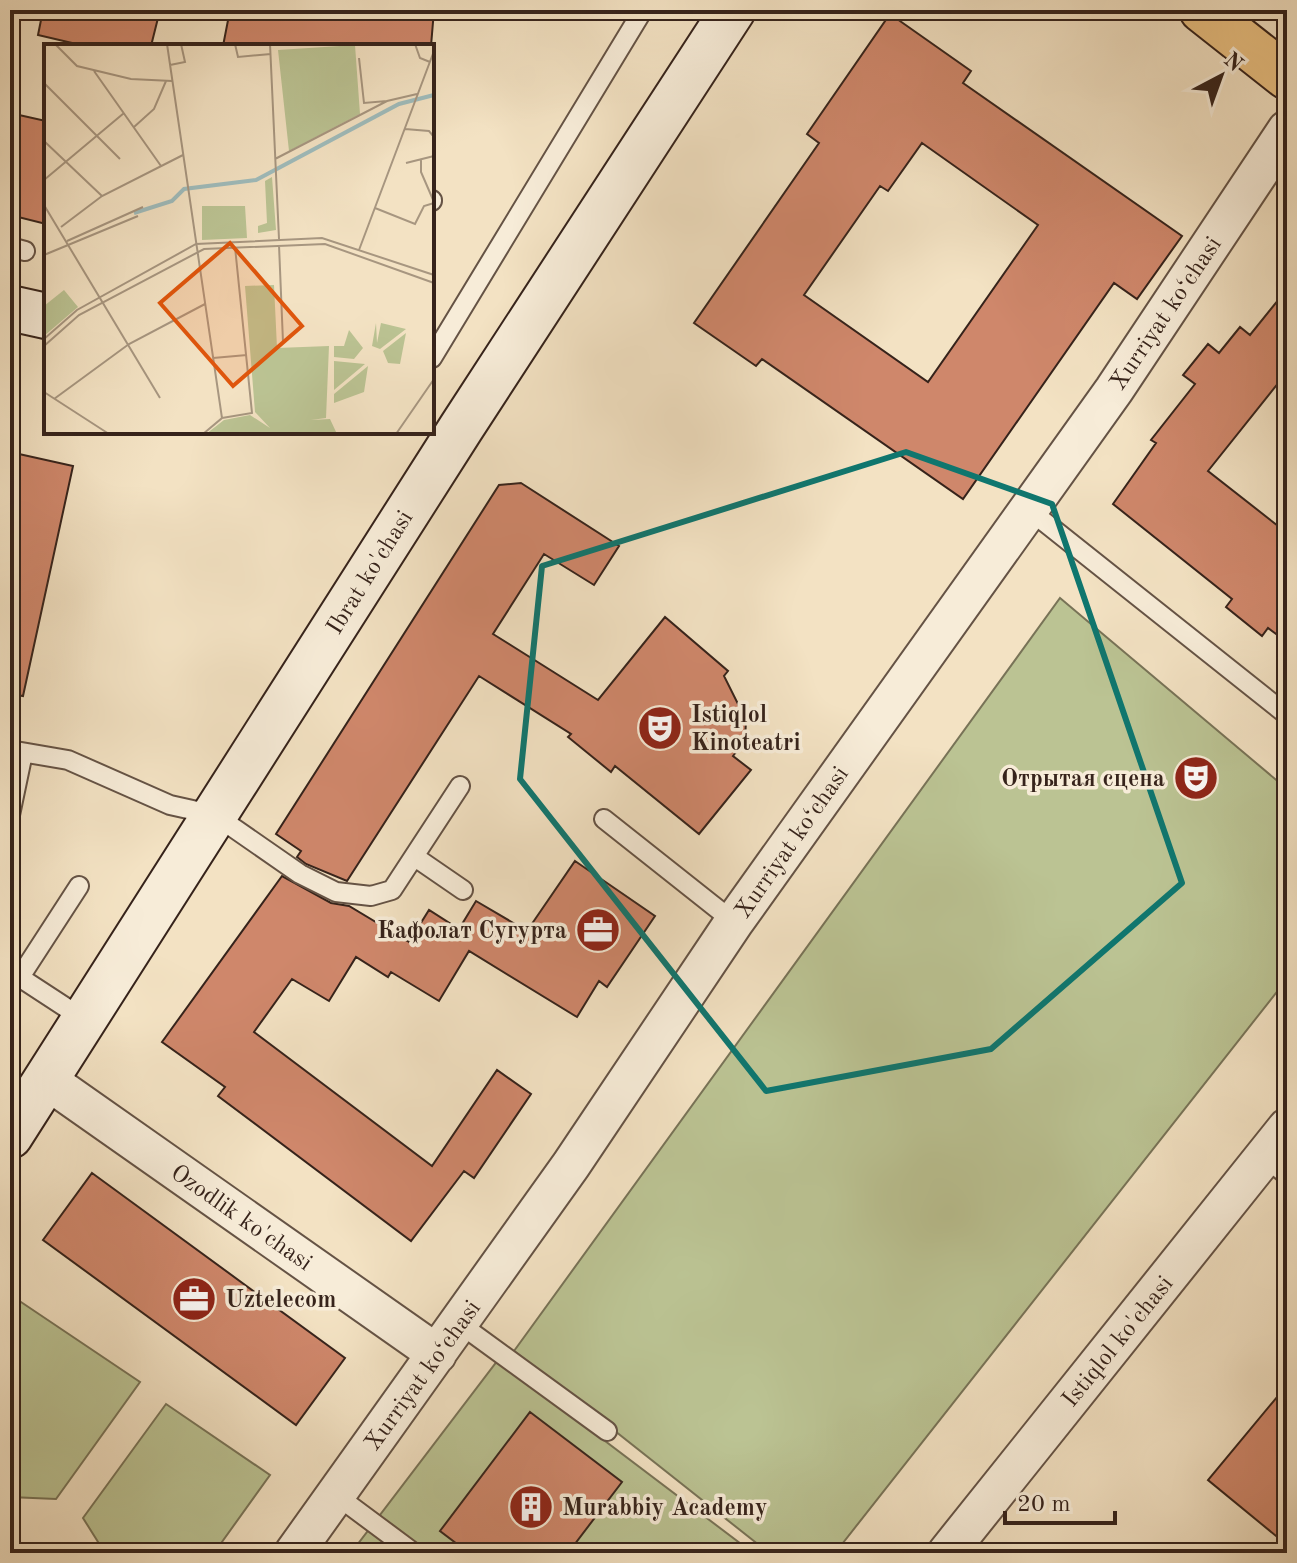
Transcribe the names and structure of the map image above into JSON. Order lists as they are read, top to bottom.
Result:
{
  "streets": {
    "main road": ["Ibrat ko'chasi"],
    "street": ["Xurriyat ko‘chasi", "Ozodlik ko'chasi", "Istiqlol ko'chasi"]
  },
  "crossings": [
    ["Xurriyat ko‘chasi", "Ozodlik ko'chasi"],
    ["Ibrat ko'chasi", "Ozodlik ko'chasi"]
  ],
  "places": {
    "theatre": ["Istiqlol Kinoteatri", "Отрытая сцена"],
    "office": ["Кафолат Сугурта", "Uztelecom"],
    "building": ["Murabbiy Academy"]
  },
  "scale_bar": "20 m",
  "north": "top right"
}
